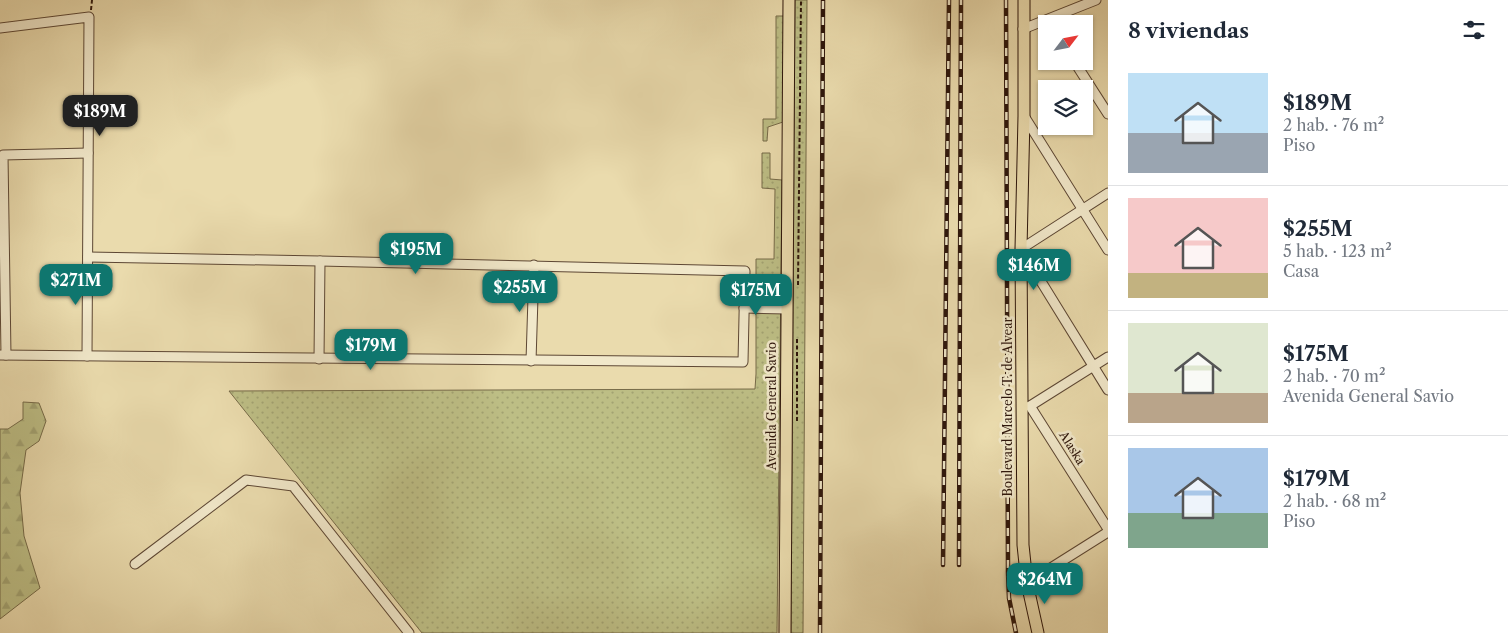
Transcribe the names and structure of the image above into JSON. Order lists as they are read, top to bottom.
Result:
{
  "streets": {
    "main road": ["Avenida General Savio", "Boulevard Marcelo T. de Alvear"],
    "street": ["Alaska"]
  },
  "crossings": [
    ["Boulevard Marcelo T. de Alvear", "Alaska"]
  ],
  "north": "top right",
  "page": {
    "heading": "8 viviendas",
    "list": [
      {
        "name": "$189M",
        "note": "2 hab. · 76 m² · Piso"
      },
      {
        "name": "$255M",
        "note": "5 hab. · 123 m² · Casa"
      },
      {
        "name": "$175M",
        "note": "2 hab. · 70 m² · Avenida General Savio"
      },
      {
        "name": "$179M",
        "note": "2 hab. · 68 m² · Piso"
      }
    ],
    "price": [
      "$189M",
      "$195M",
      "$146M",
      "$271M",
      "$255M",
      "$175M",
      "$179M",
      "$264M"
    ]
  }
}
